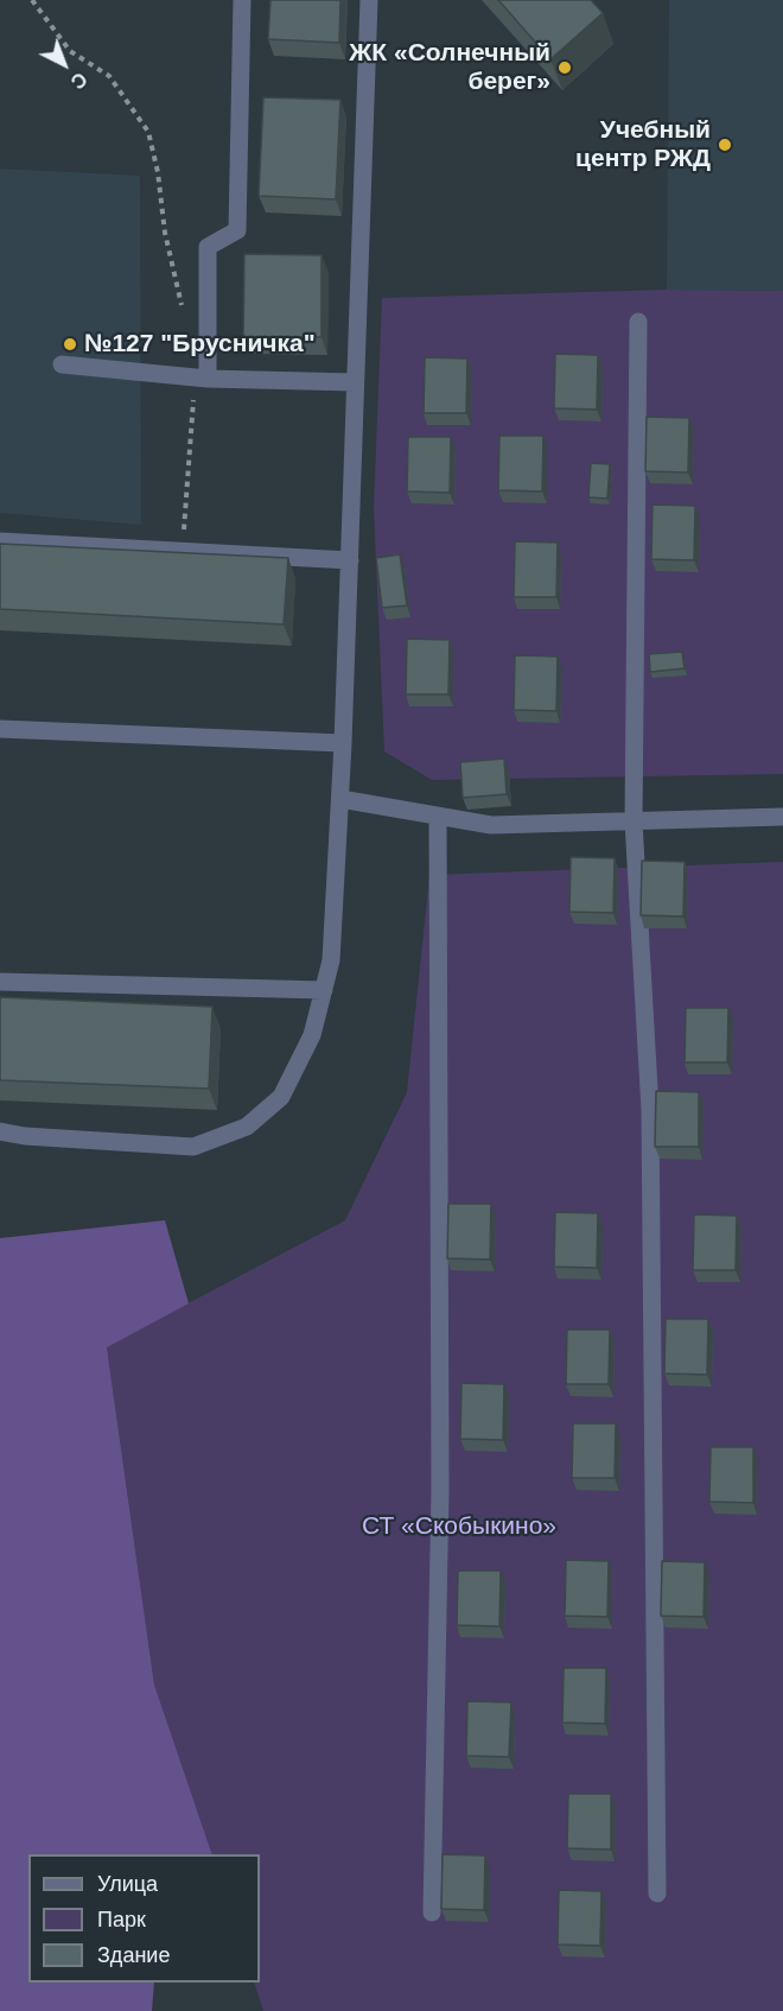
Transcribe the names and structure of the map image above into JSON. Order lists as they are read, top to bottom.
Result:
{
  "parks": ["СТ «Скобыкино»"],
  "places": ["ЖК «Солнечный берег»", "Учебный центр РЖД", "№127 \"Брусничка\""],
  "legend": ["Улица", "Парк", "Здание"],
  "north": "bottom right"
}
